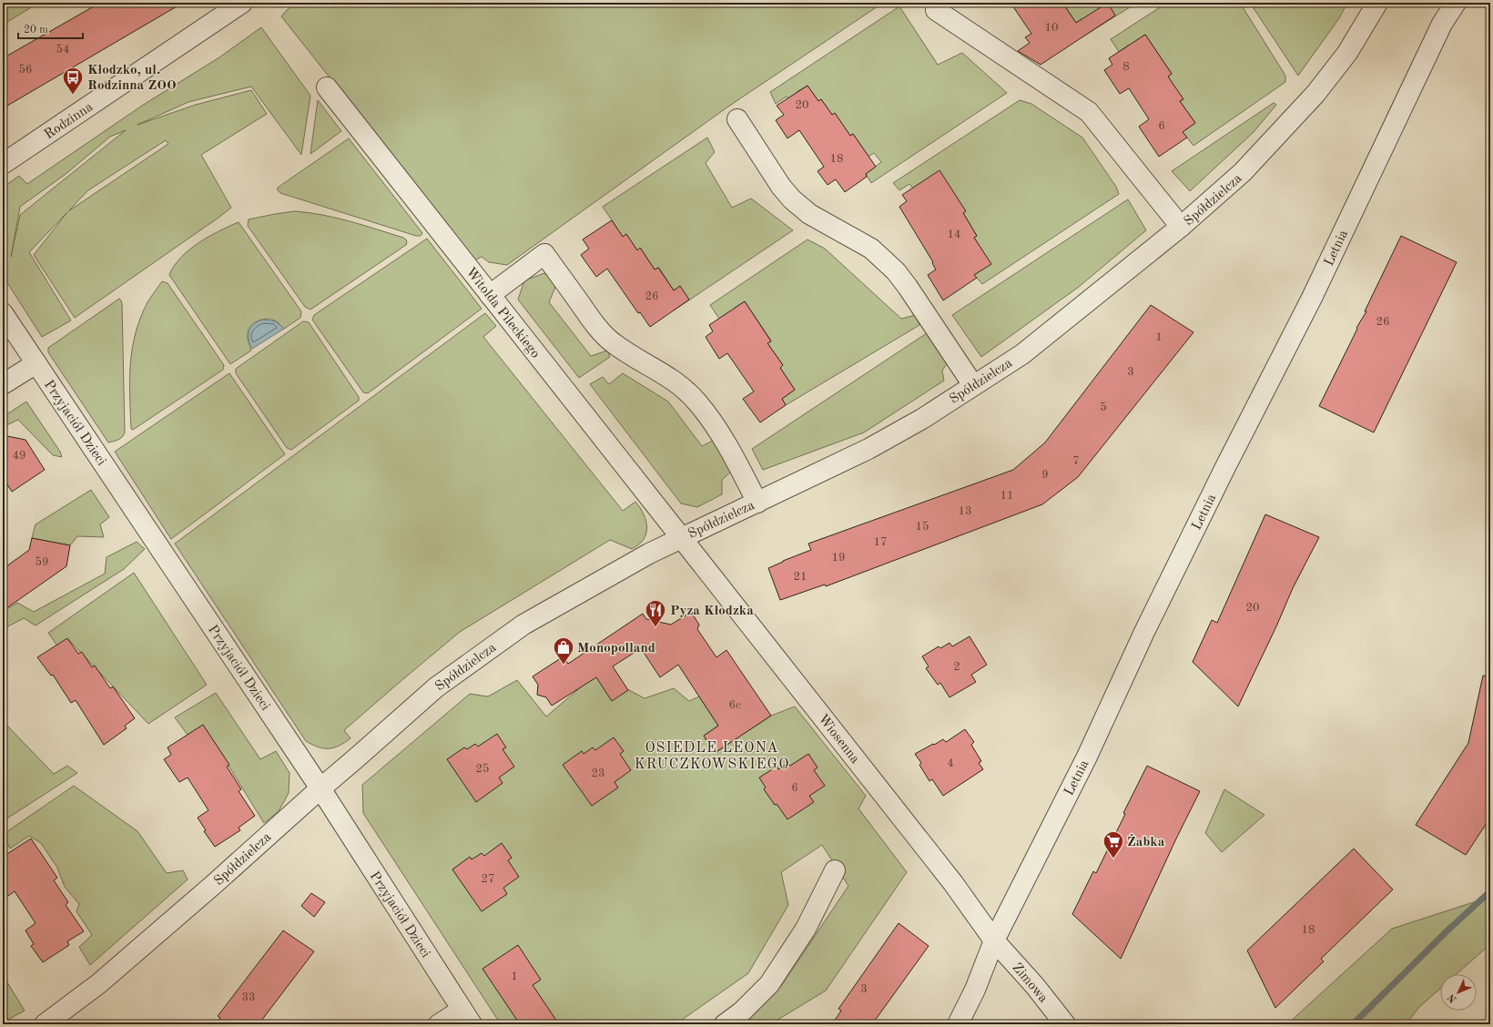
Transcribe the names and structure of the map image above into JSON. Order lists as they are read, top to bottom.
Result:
{
  "streets": {
    "street": [
      "Rodzinna",
      "Spółdzielcza",
      "Letnia",
      "Witolda Pileckiego",
      "Przyjaciół Dzieci",
      "Wiosenna",
      "Zimowa"
    ]
  },
  "crossings": [
    ["Spółdzielcza", "Witolda Pileckiego"],
    ["Spółdzielcza", "Przyjaciół Dzieci"],
    ["Spółdzielcza", "Wiosenna"],
    ["Letnia", "Wiosenna"],
    ["Letnia", "Zimowa"],
    ["Witolda Pileckiego", "Wiosenna"],
    ["Wiosenna", "Zimowa"]
  ],
  "districts": ["OSIEDLE LEONA KRUCZKOWSKIEGO"],
  "places": {
    "bus stop": ["Kłodzko, ul. Rodzinna ZOO"],
    "restaurant": ["Pyza Kłodzka"],
    "shop": ["Monopolland"],
    "supermarket": ["Żabka"]
  },
  "house_numbers": [
    "10",
    "54",
    "8",
    "56",
    "20",
    "6",
    "18",
    "14",
    "26",
    "26",
    "1",
    "3",
    "5",
    "49",
    "7",
    "9",
    "11",
    "13",
    "15",
    "17",
    "19",
    "59",
    "21",
    "20",
    "2",
    "6c",
    "4",
    "25",
    "23",
    "6",
    "27",
    "18",
    "1",
    "3",
    "33"
  ],
  "scale_bar": "20 m",
  "north": "bottom left"
}
